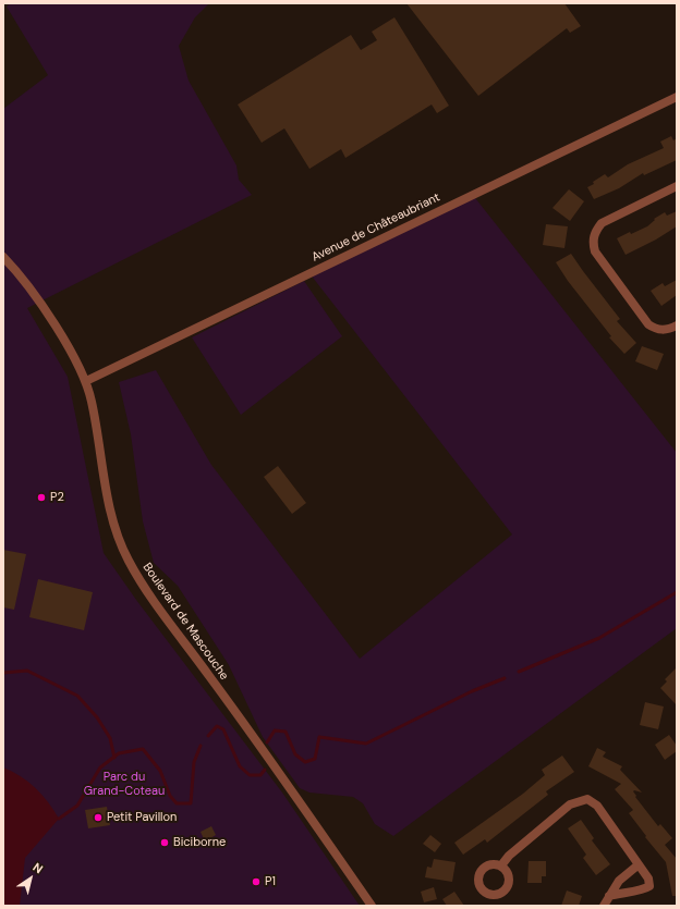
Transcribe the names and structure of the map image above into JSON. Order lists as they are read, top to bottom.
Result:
{
  "streets": {
    "street": ["Avenue de Châteaubriant", "Boulevard de Mascouche"]
  },
  "crossings": [
    ["Avenue de Châteaubriant", "Boulevard de Mascouche"]
  ],
  "parks": ["Parc du Grand-Coteau"],
  "places": [
    "P2",
    "Petit Pavillon",
    "Biciborne",
    "P1"
  ],
  "north": "top right"
}
